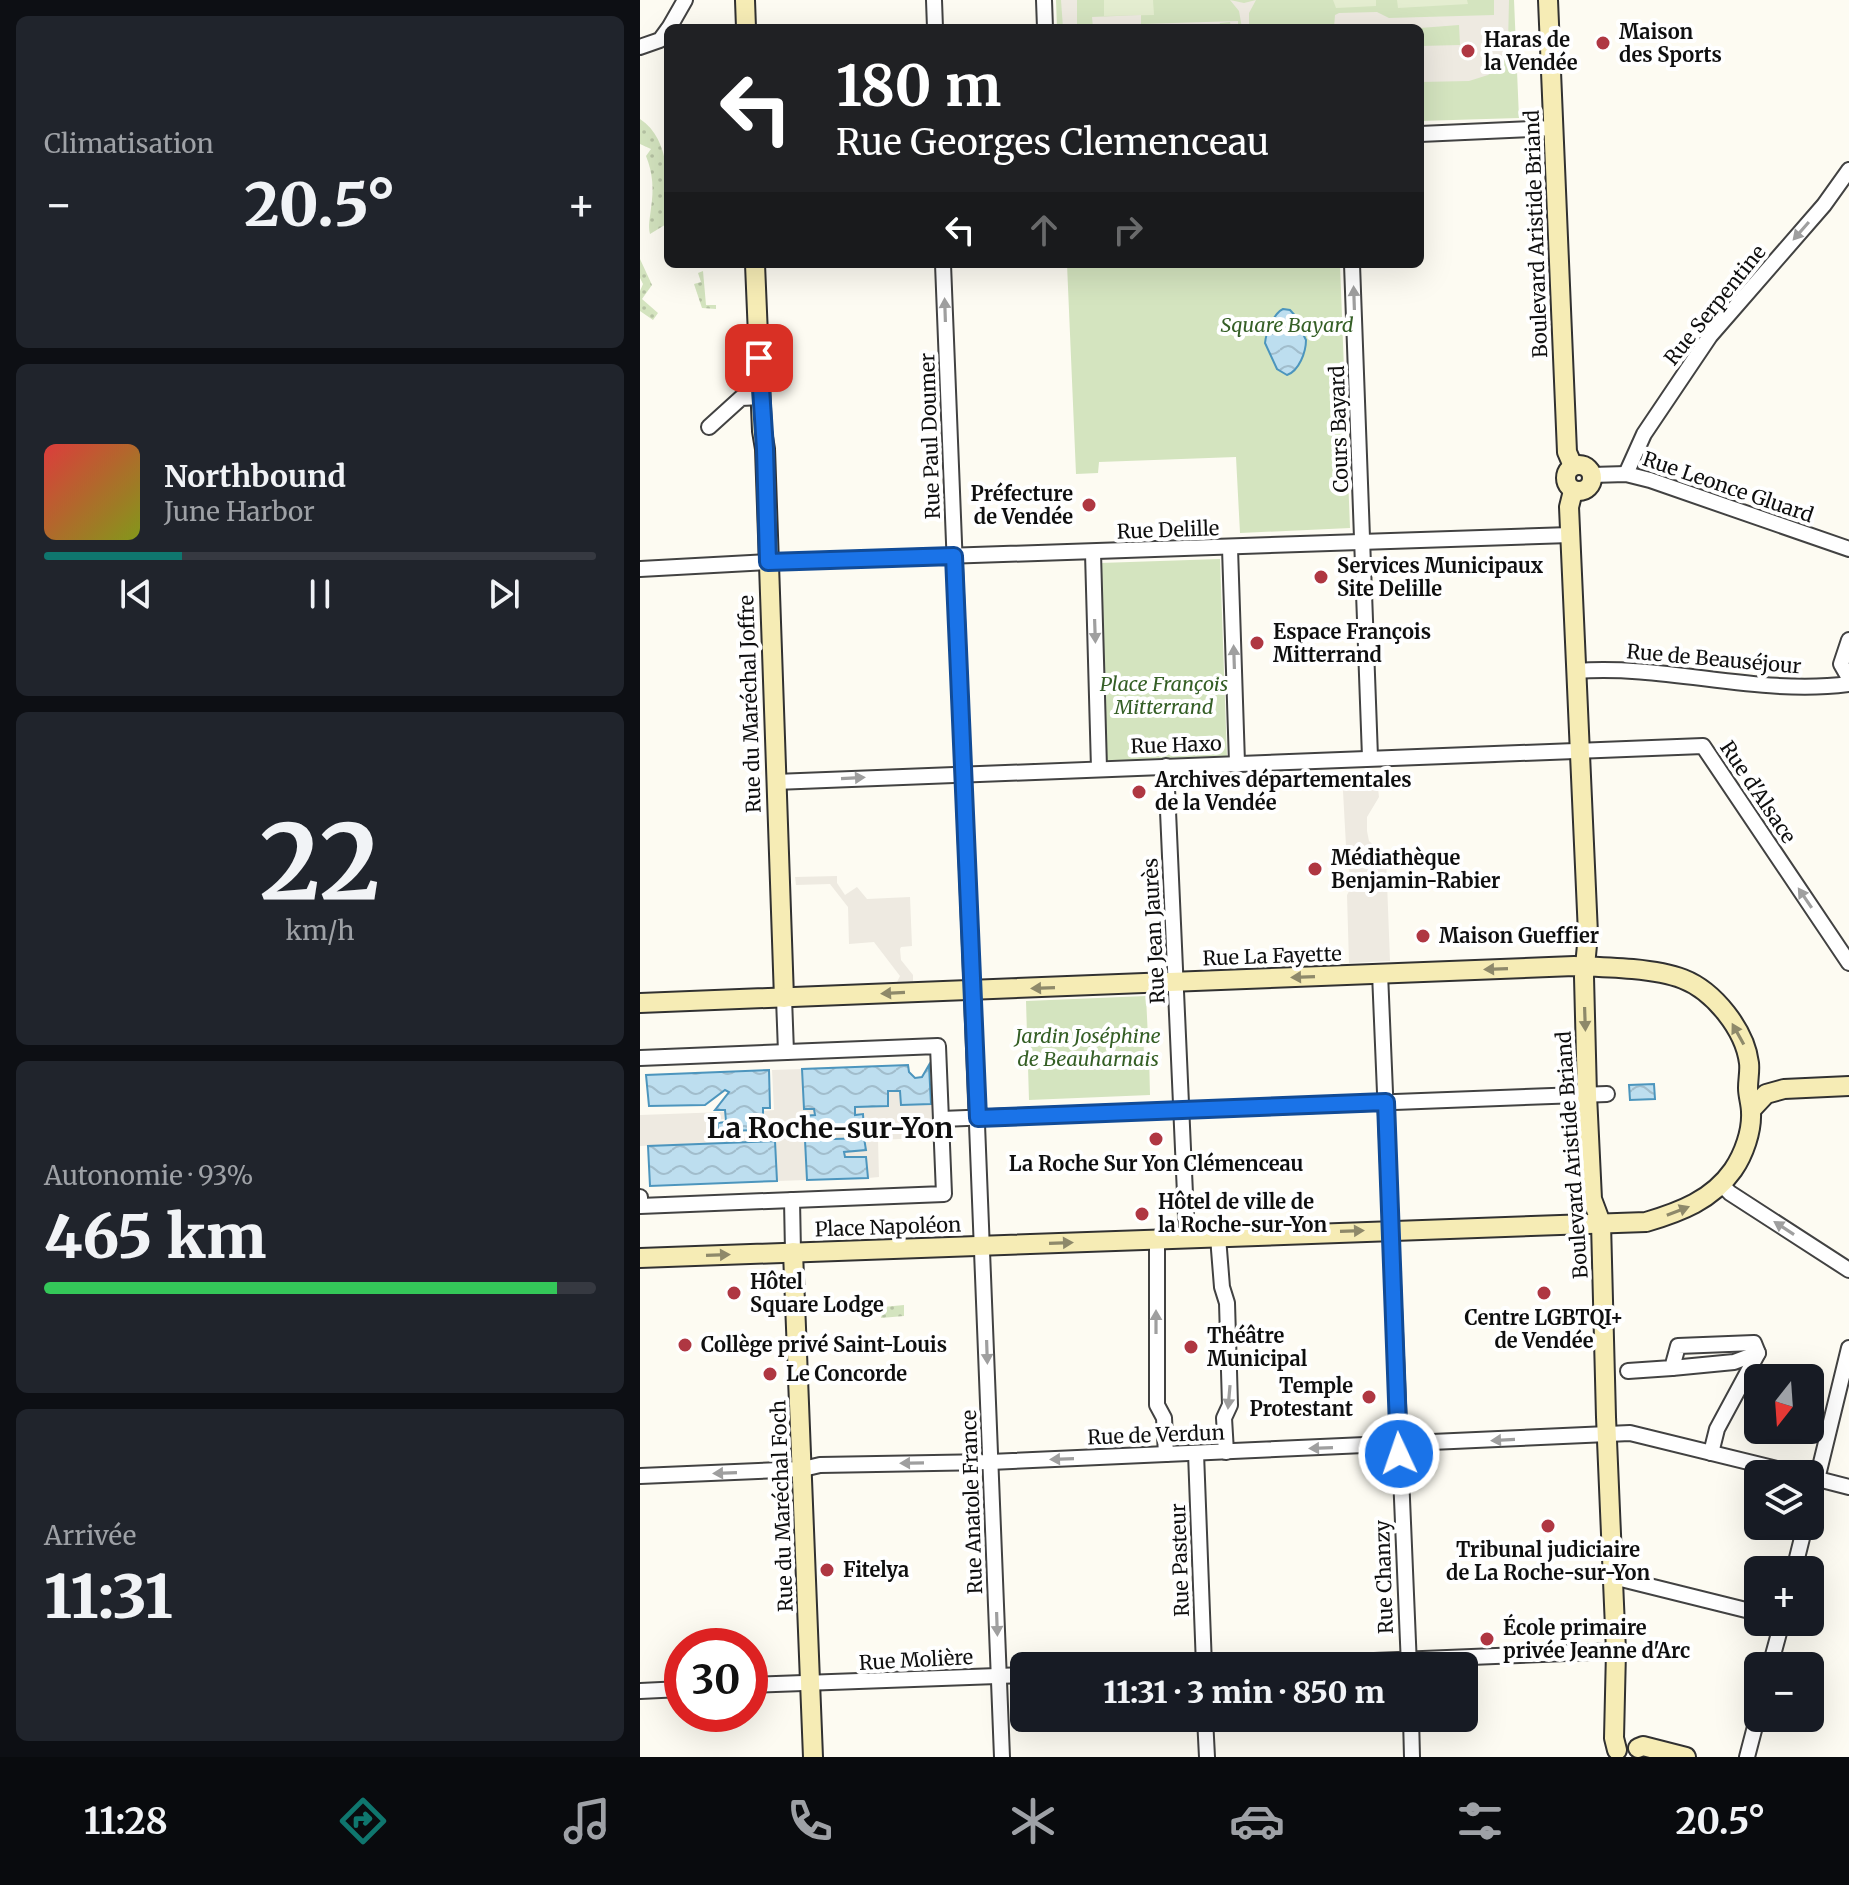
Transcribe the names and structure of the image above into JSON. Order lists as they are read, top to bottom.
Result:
{
  "streets": {
    "street": [
      "Boulevard Aristide Briand",
      "Rue Serpentine",
      "Cours Bayard",
      "Rue Paul Doumer",
      "Rue Leonce Gluard",
      "Rue Delille",
      "Rue de Beauséjour",
      "Rue du Maréchal Joffre",
      "Rue Haxo",
      "Rue d'Alsace",
      "Rue Jean Jaurès",
      "Rue La Fayette",
      "Place Napoléon",
      "Rue de Verdun",
      "Rue Anatole France",
      "Rue du Maréchal Foch",
      "Rue Pasteur",
      "Rue Chanzy",
      "Rue Molière"
    ]
  },
  "crossings": [
    ["Boulevard Aristide Briand", "Rue Leonce Gluard"],
    ["Boulevard Aristide Briand", "Rue Delille"],
    ["Boulevard Aristide Briand", "Rue de Beauséjour"],
    ["Boulevard Aristide Briand", "Rue Haxo"],
    ["Boulevard Aristide Briand", "Rue d'Alsace"],
    ["Boulevard Aristide Briand", "Rue La Fayette"],
    ["Boulevard Aristide Briand", "Rue de Verdun"],
    ["Rue Serpentine", "Rue Leonce Gluard"],
    ["Cours Bayard", "Rue Delille"],
    ["Cours Bayard", "Rue Haxo"],
    ["Rue Paul Doumer", "Rue Delille"],
    ["Rue Paul Doumer", "Rue Haxo"],
    ["Rue Paul Doumer", "Rue La Fayette"],
    ["Rue Paul Doumer", "Place Napoléon"],
    ["Rue Delille", "Rue du Maréchal Joffre"],
    ["Rue du Maréchal Joffre", "Rue Haxo"],
    ["Rue Haxo", "Rue d'Alsace"],
    ["Rue Haxo", "Rue Jean Jaurès"],
    ["Rue Jean Jaurès", "Rue La Fayette"],
    ["Rue La Fayette", "Place Napoléon"],
    ["Rue La Fayette", "Rue Chanzy"],
    ["Place Napoléon", "Rue Anatole France"],
    ["Place Napoléon", "Rue du Maréchal Foch"],
    ["Rue de Verdun", "Rue Anatole France"],
    ["Rue de Verdun", "Rue du Maréchal Foch"],
    ["Rue de Verdun", "Rue Pasteur"],
    ["Rue de Verdun", "Rue Chanzy"],
    ["Rue Anatole France", "Rue Molière"],
    ["Rue du Maréchal Foch", "Rue Molière"]
  ],
  "one_way": [
    "Rue Serpentine",
    "Cours Bayard",
    "Rue Paul Doumer",
    "Rue d'Alsace",
    "Rue de Verdun",
    "Rue Anatole France"
  ],
  "districts": ["La Roche-sur-Yon"],
  "parks": ["Square Bayard", "Place François Mitterrand", "Jardin Joséphine de Beauharnais"],
  "places": [
    "Maison des Sports",
    "Haras de la Vendée",
    "Préfecture de Vendée",
    "Services Municipaux Site Delille",
    "Espace François Mitterrand",
    "Archives départementales de la Vendée",
    "Médiathèque Benjamin-Rabier",
    "Maison Gueffier",
    "La Roche Sur Yon Clémenceau",
    "Hôtel de ville de la Roche-sur-Yon",
    "Hôtel Square Lodge",
    "Centre LGBTQI+ de Vendée",
    "Collège privé Saint-Louis",
    "Théâtre Municipal",
    "Le Concorde",
    "Temple Protestant",
    "Tribunal judiciaire de La Roche-sur-Yon",
    "Fitelya",
    "École primaire privée Jeanne d'Arc"
  ],
  "north": "bottom",
  "page": {
    "tile": [
      "Climatisation",
      ["22", "km/h"],
      ["Autonomie · 93%", "465 km"],
      ["Arrivée", "11:31"]
    ],
    "turn": ["180 m", "Rue Georges Clemenceau"],
    "heat": ["−", "20.5°", "+"],
    "song": ["Northbound", "June Harbor"],
    "map_buttons": ["+", "−"],
    "limit": "30",
    "trip": "11:31 · 3 min · 850 m",
    "tabs": ["11:28", "20.5°"]
  }
}
